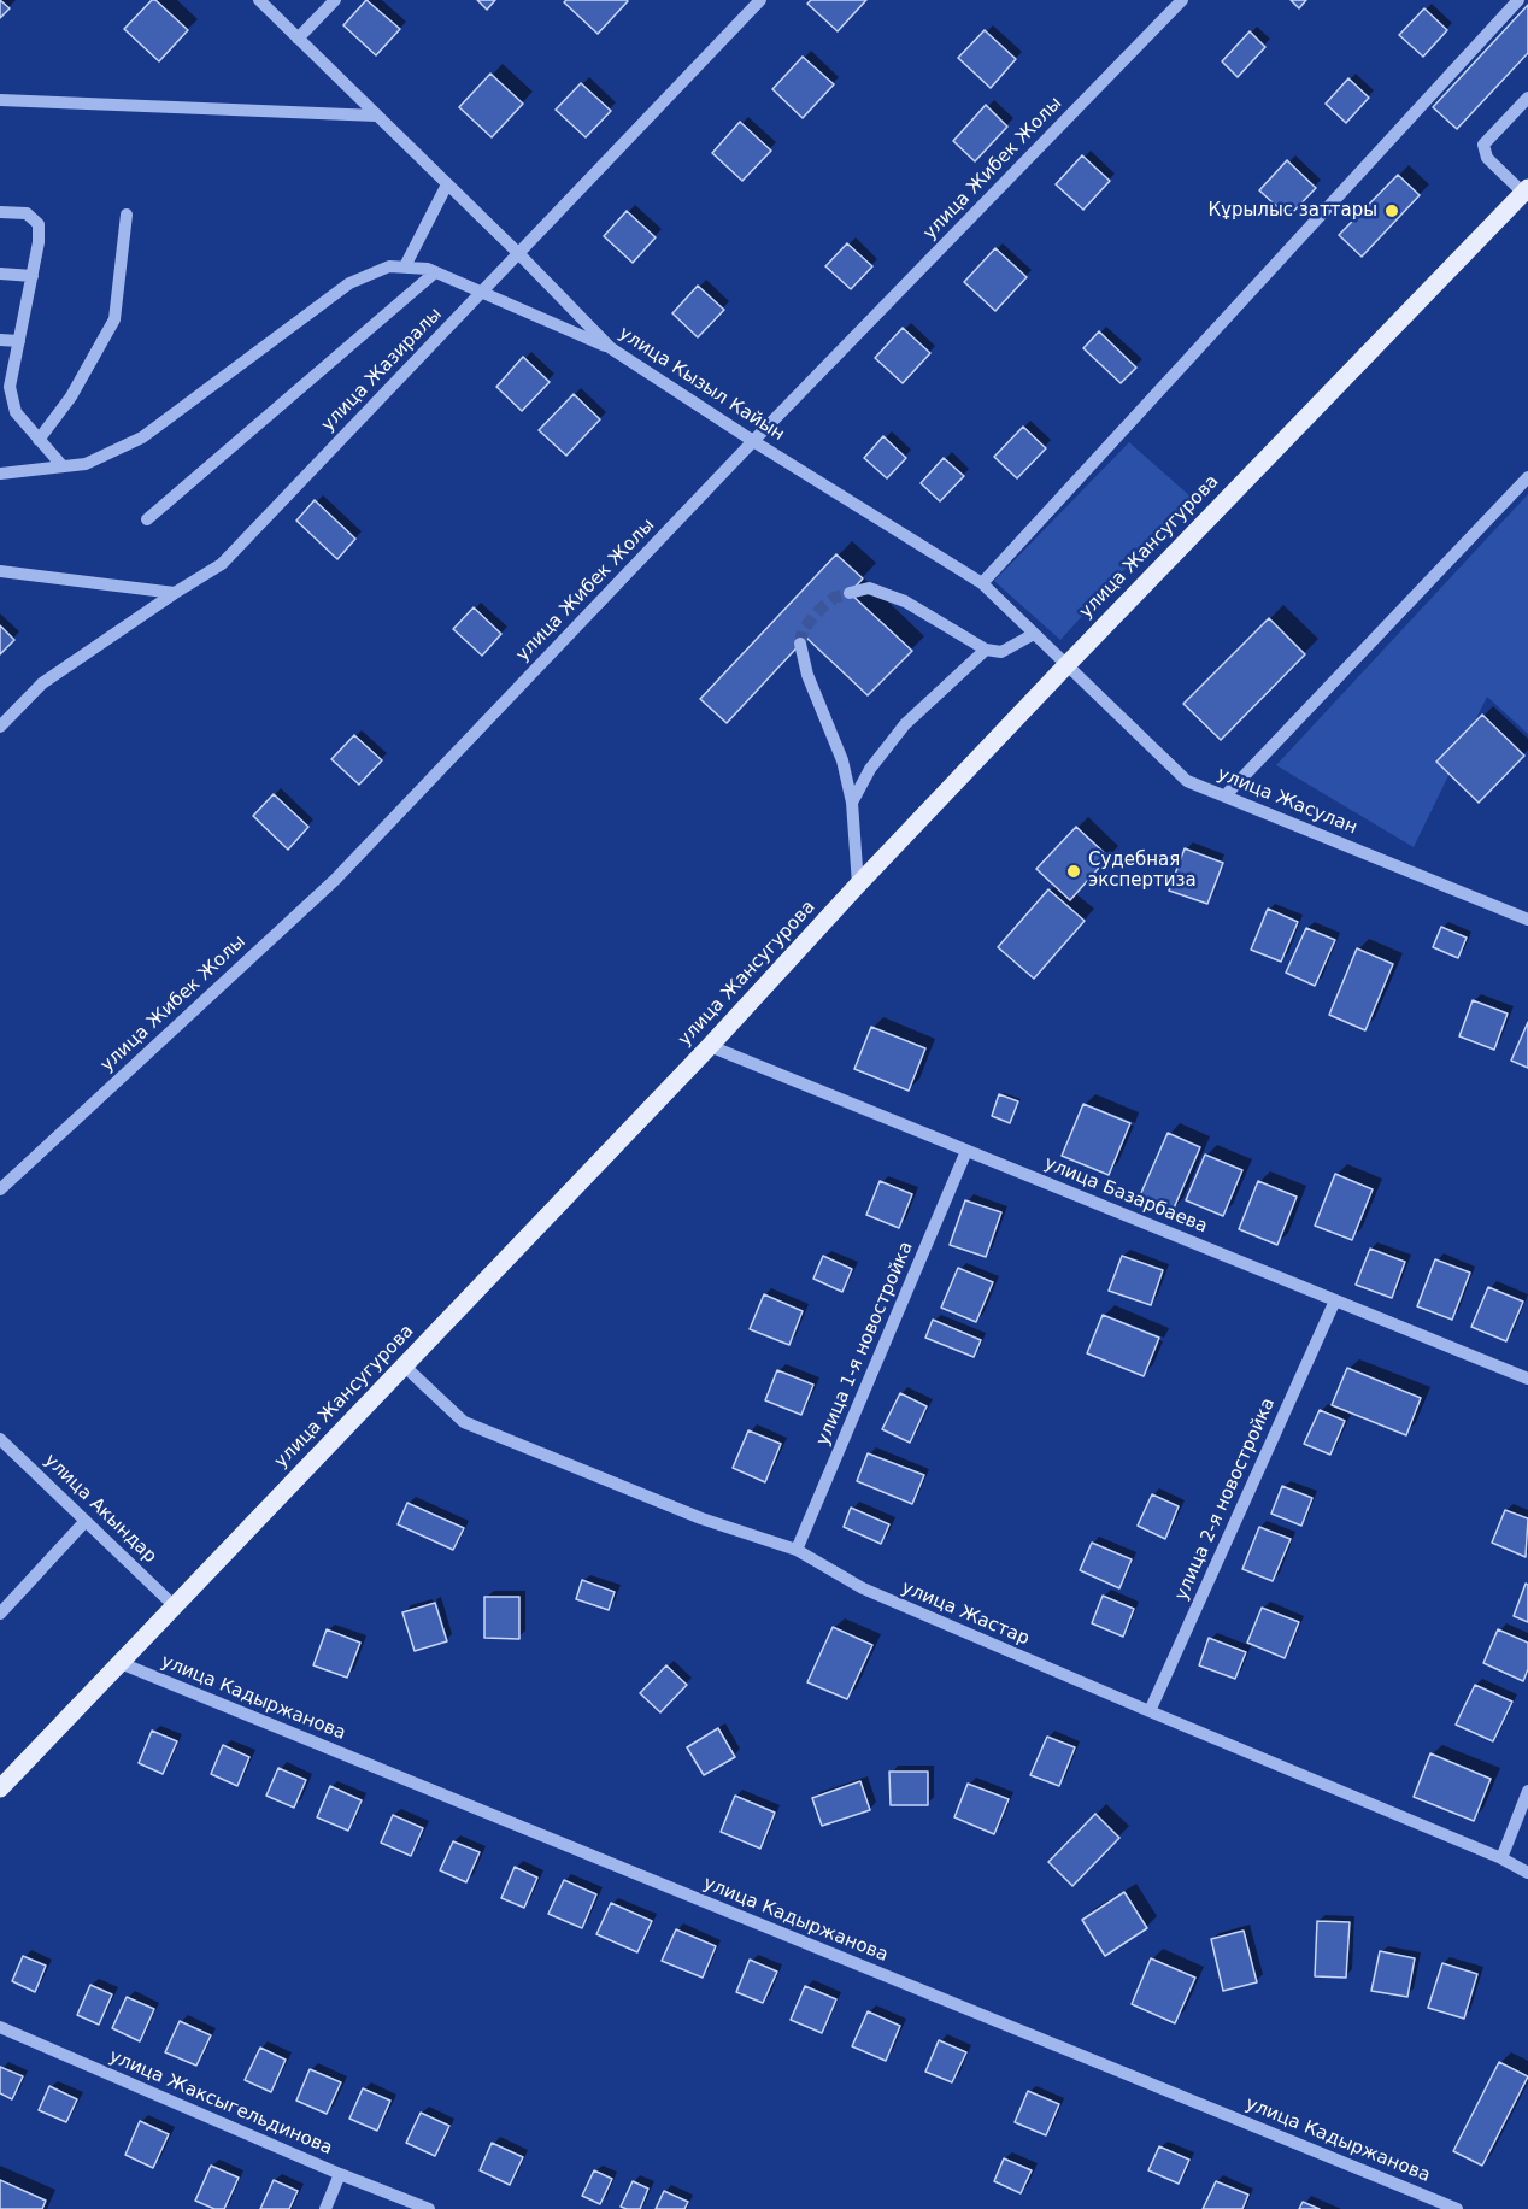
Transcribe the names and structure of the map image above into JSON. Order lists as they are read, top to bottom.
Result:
{
  "streets": {
    "main road": ["улица Жансугурова"],
    "street": [
      "улица Жибек Жолы",
      "улица Жазиралы",
      "улица Кызыл Кайын",
      "улица Жасулан",
      "улица Базарбаева",
      "улица 1-я новостройка",
      "улица 2-я новостройка",
      "улица Акындар",
      "улица Жастар",
      "улица Кадыржанова",
      "улица Жаксыгельдинова"
    ]
  },
  "crossings": [
    ["улица Жибек Жолы", "улица Кызыл Кайын"],
    ["улица Жазиралы", "улица Кызыл Кайын"],
    ["улица Кызыл Кайын", "улица Жансугурова"],
    ["улица Кызыл Кайын", "улица Жасулан"],
    ["улица Жансугурова", "улица Жасулан"],
    ["улица Жансугурова", "улица Базарбаева"],
    ["улица Жансугурова", "улица Акындар"],
    ["улица Жансугурова", "улица Жастар"],
    ["улица Жансугурова", "улица Кадыржанова"],
    ["улица Базарбаева", "улица 1-я новостройка"],
    ["улица Базарбаева", "улица 2-я новостройка"],
    ["улица 1-я новостройка", "улица Жастар"],
    ["улица 2-я новостройка", "улица Жастар"]
  ],
  "places": ["Кұрылыс заттары", "Судебная экспертиза"]
}
